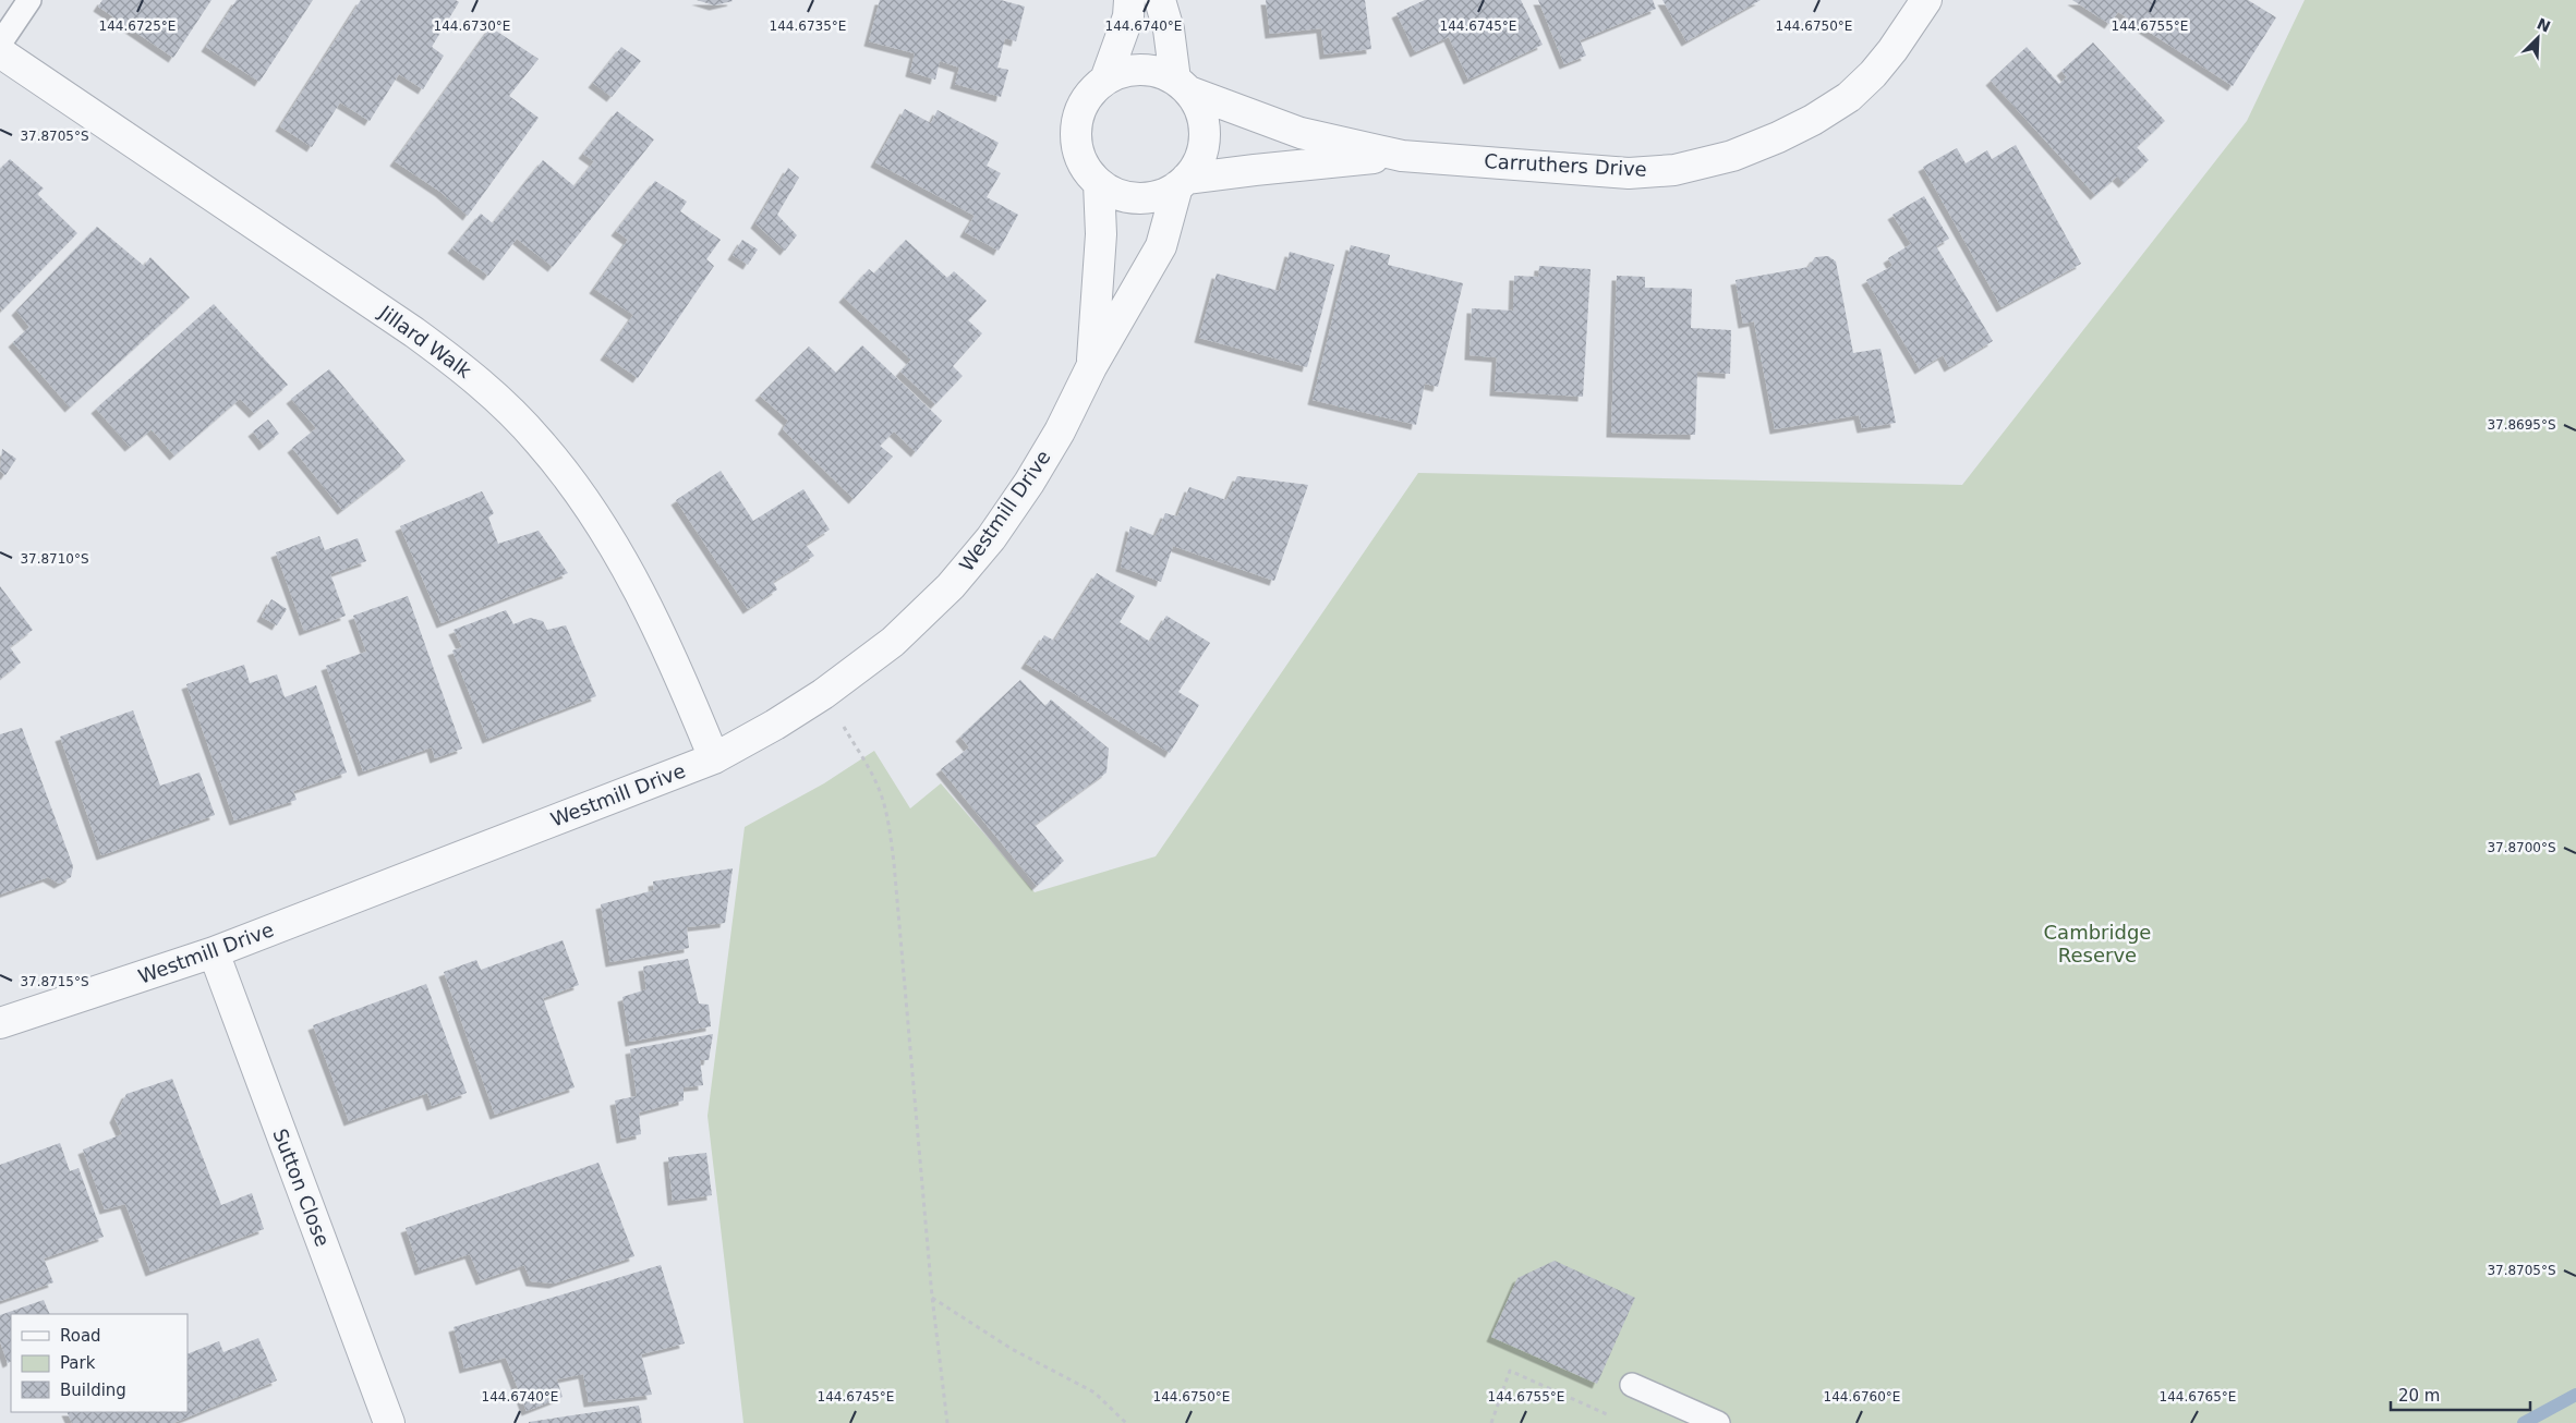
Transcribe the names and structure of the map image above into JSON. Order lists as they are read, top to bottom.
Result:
{
  "streets": {
    "street": [
      "Carruthers Drive",
      "Jillard Walk",
      "Westmill Drive",
      "Sutton Close"
    ]
  },
  "crossings": [
    ["Carruthers Drive", "Westmill Drive"],
    ["Jillard Walk", "Westmill Drive"],
    ["Westmill Drive", "Sutton Close"]
  ],
  "parks": ["Cambridge Reserve"],
  "legend": ["Road", "Park", "Building"],
  "scale_bar": "20 m",
  "north": "top right",
  "coordinates": [
    "144.6725°E",
    "144.6730°E",
    "144.6735°E",
    "144.6740°E",
    "144.6745°E",
    "144.6750°E",
    "144.6755°E",
    "37.8705°S",
    "37.8695°S",
    "37.8710°S",
    "37.8700°S",
    "37.8715°S",
    "144.6760°E",
    "144.6765°E"
  ]
}
